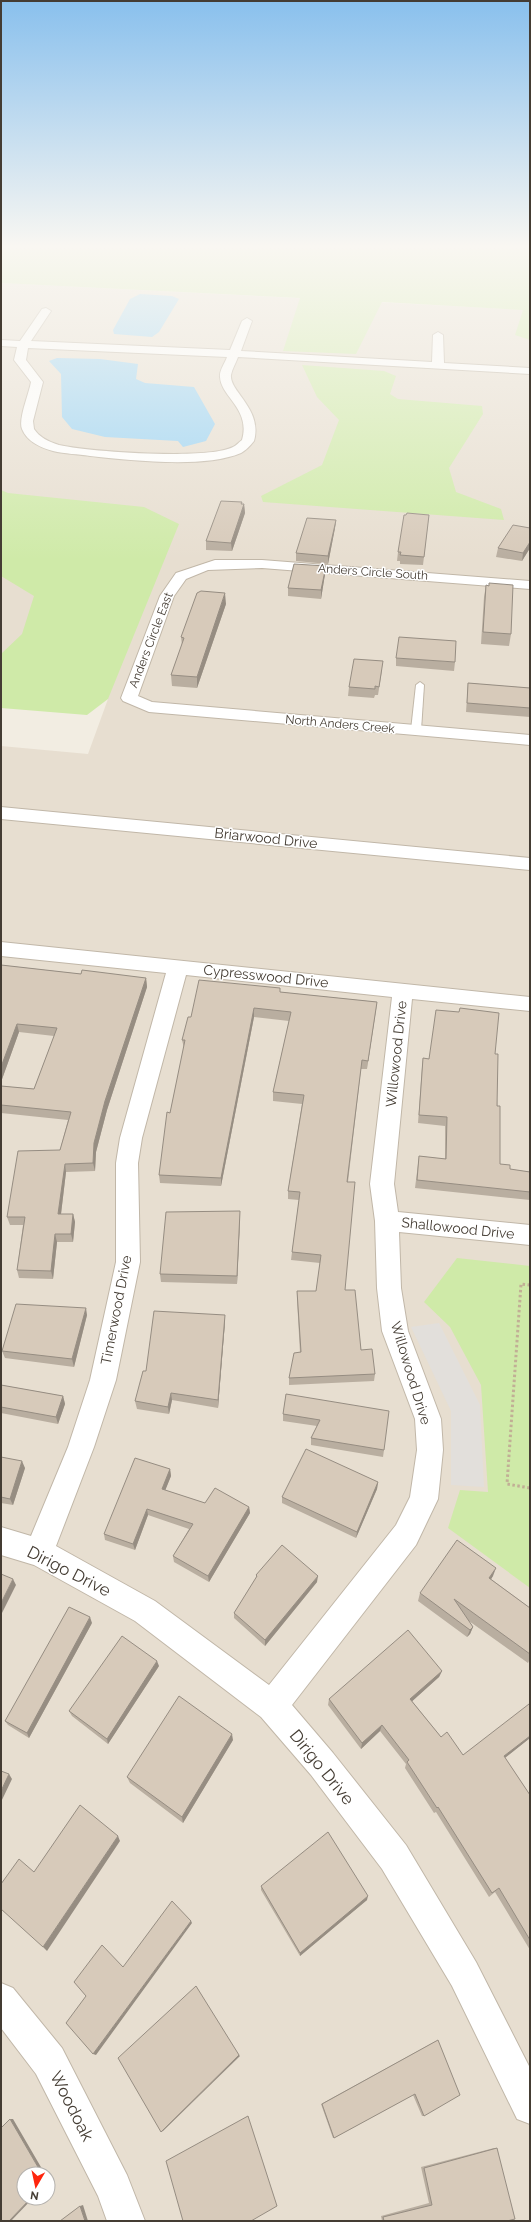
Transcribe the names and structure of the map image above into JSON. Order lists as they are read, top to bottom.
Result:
{
  "streets": {
    "street": [
      "Anders Circle South",
      "Anders Circle East",
      "North Anders Creek",
      "Briarwood Drive",
      "Cypresswood Drive",
      "Willowood Drive",
      "Shallowood Drive",
      "Timerwood Drive",
      "Dirigo Drive",
      "Woodoak"
    ]
  },
  "crossings": [
    ["Anders Circle South", "Anders Circle East"],
    ["Anders Circle East", "North Anders Creek"],
    ["Cypresswood Drive", "Willowood Drive"],
    ["Cypresswood Drive", "Timerwood Drive"],
    ["Willowood Drive", "Shallowood Drive"],
    ["Willowood Drive", "Dirigo Drive"],
    ["Timerwood Drive", "Dirigo Drive"]
  ],
  "north": "bottom"
}
